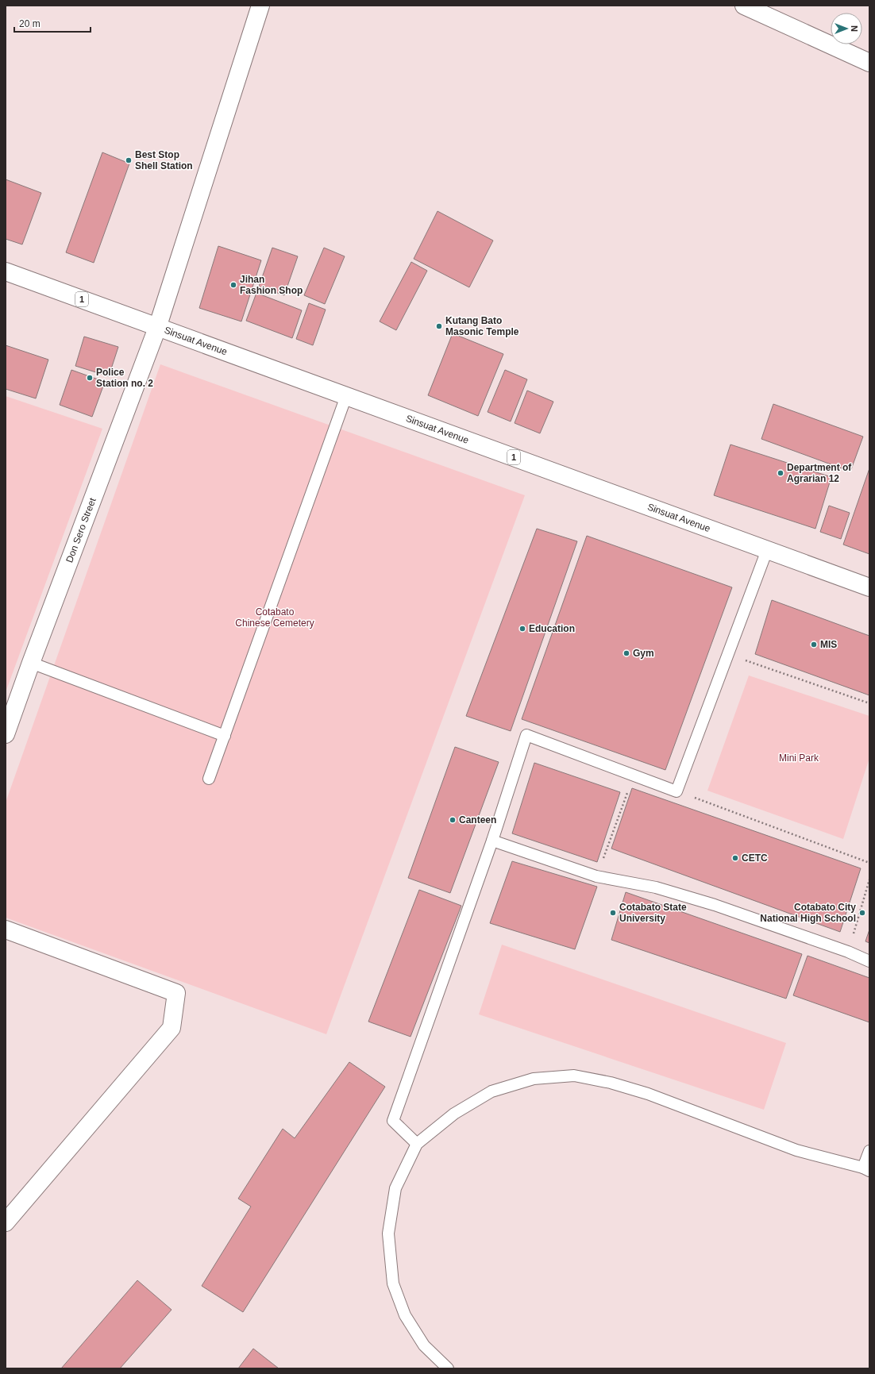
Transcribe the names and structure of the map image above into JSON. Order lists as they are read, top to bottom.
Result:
{
  "streets": {
    "main road": ["1", "Sinsuat Avenue", "Don Sero Street"]
  },
  "crossings": [
    ["Sinsuat Avenue", "Don Sero Street"]
  ],
  "parks": ["Cotabato Chinese Cemetery", "Mini Park"],
  "places": [
    "Best Stop Shell Station",
    "Jihan Fashion Shop",
    "Kutang Bato Masonic Temple",
    "Police Station no. 2",
    "Department of Agrarian 12",
    "Education",
    "MIS",
    "Gym",
    "Canteen",
    "CETC",
    "Cotabato State University",
    "Cotabato City National High School"
  ],
  "scale_bar": "20 m",
  "north": "right"
}
